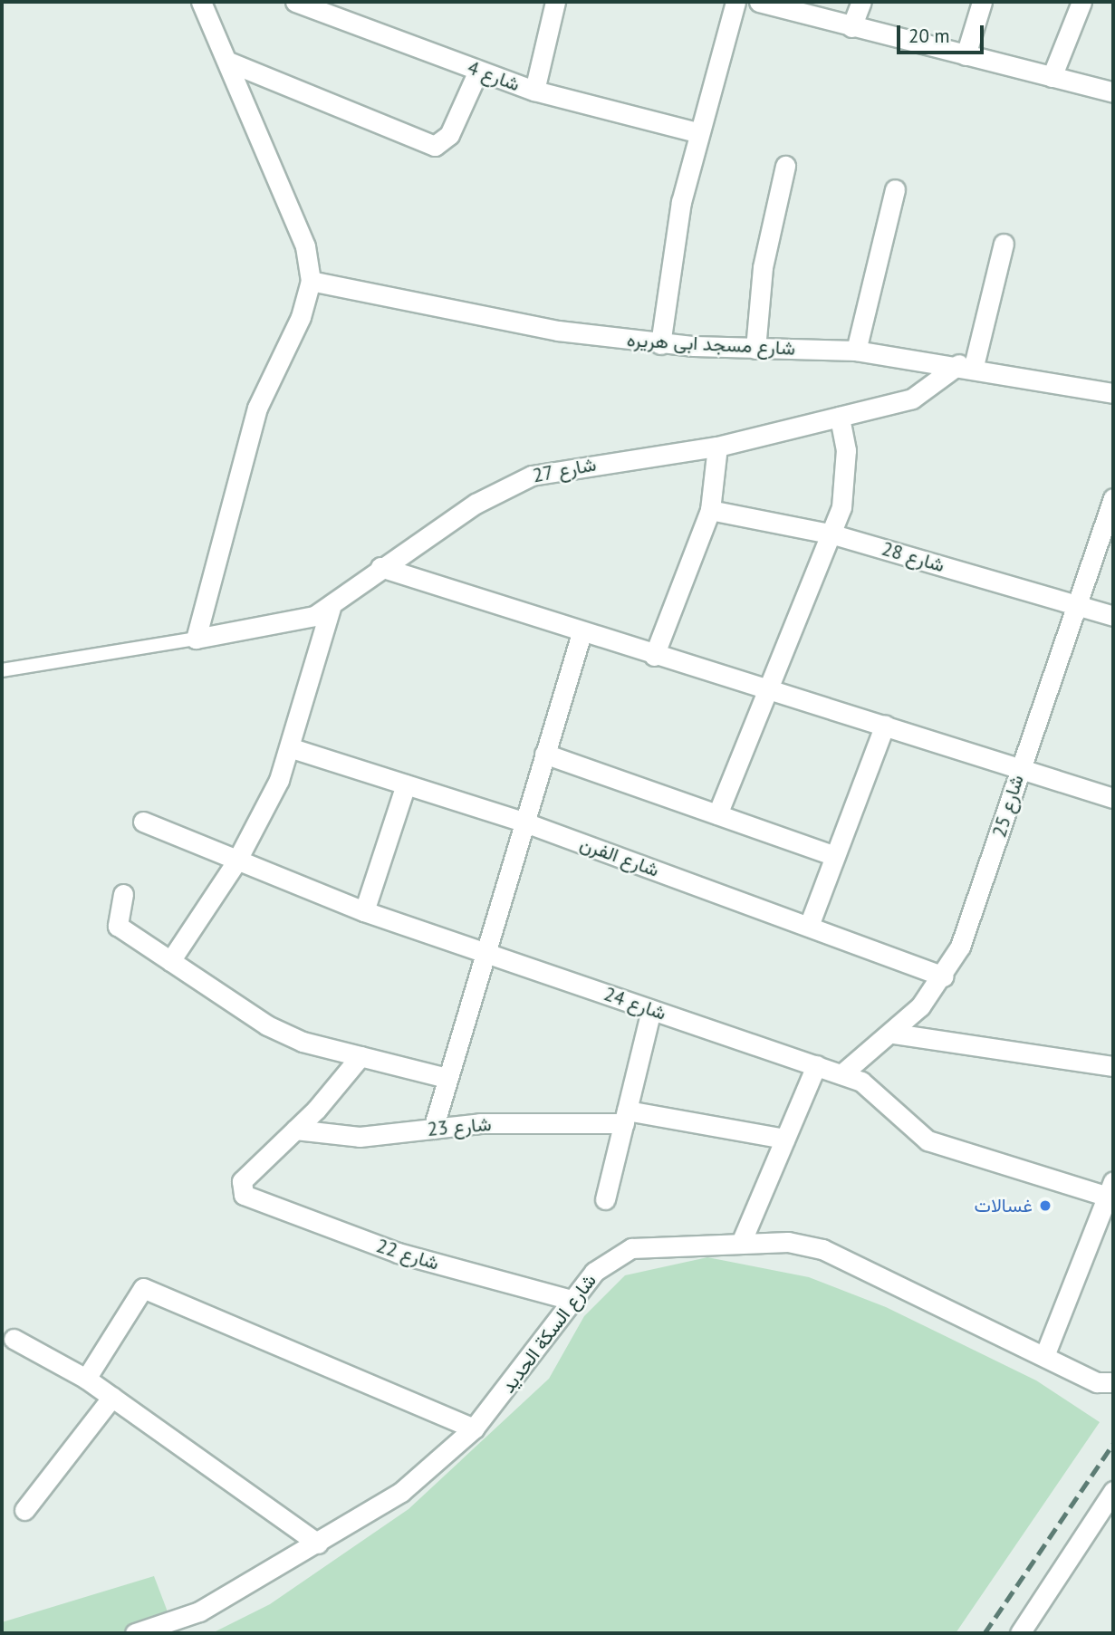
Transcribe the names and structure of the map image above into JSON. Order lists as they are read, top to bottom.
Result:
{
  "streets": {
    "street": [
      "شارع 4",
      "شارع مسجد ابى هريره",
      "شارع 27",
      "شارع 28",
      "شارع 25",
      "شارع الفرن",
      "شارع 24",
      "شارع 23",
      "شارع 22",
      "شارع السكة الحديد"
    ]
  },
  "crossings": [
    ["شارع مسجد ابى هريره", "شارع 27"],
    ["شارع 28", "شارع 25"],
    ["شارع 25", "شارع الفرن"],
    ["شارع 25", "شارع 24"],
    ["شارع 23", "شارع 22"],
    ["شارع 22", "شارع السكة الحديد"]
  ],
  "places": ["غسالات"],
  "scale_bar": "20 m"
}
